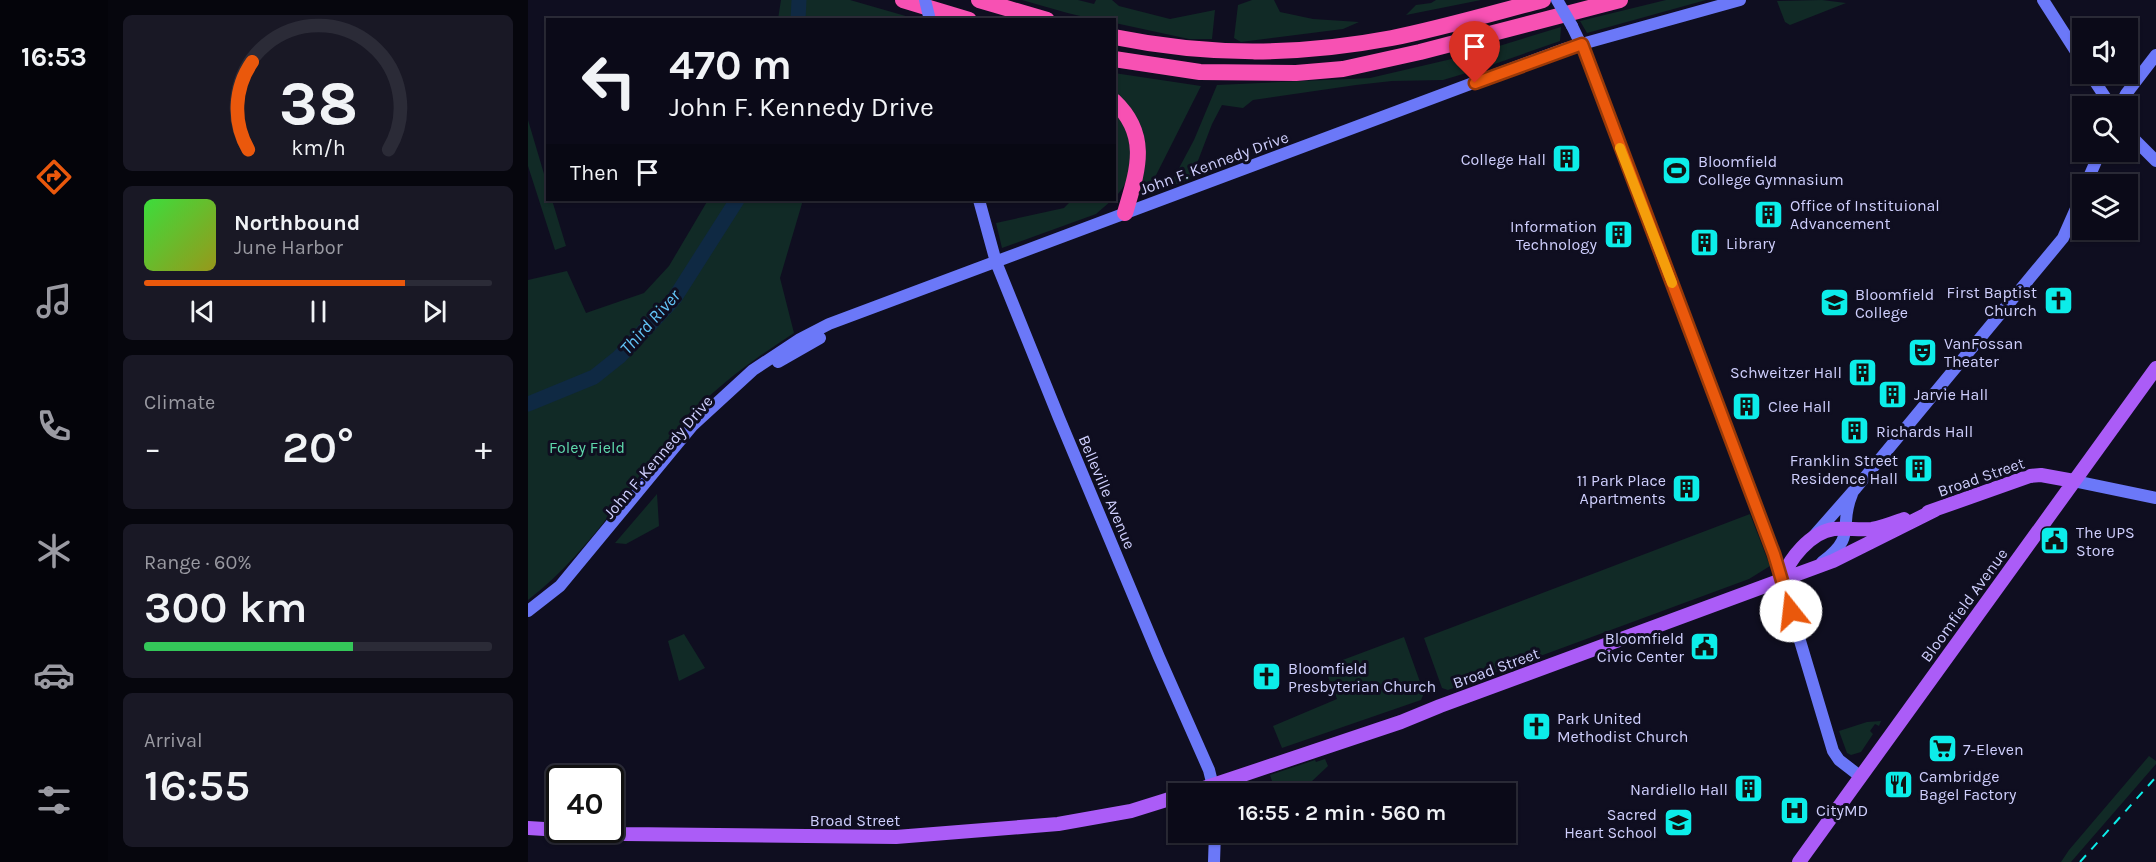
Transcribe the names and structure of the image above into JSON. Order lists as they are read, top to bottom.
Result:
{
  "streets": {
    "main road": [
      "John F. Kennedy Drive",
      "Broad Street",
      "Belleville Avenue",
      "Bloomfield Avenue"
    ]
  },
  "crossings": [
    ["John F. Kennedy Drive", "Belleville Avenue"],
    ["Broad Street", "Bloomfield Avenue"]
  ],
  "water": ["Third River"],
  "parks": ["Foley Field"],
  "places": {
    "building": [
      "College Hall",
      "Office of Instituional Advancement",
      "Information Technology",
      "Library",
      "Schweitzer Hall",
      "Jarvie Hall",
      "Clee Hall",
      "Richards Hall",
      "Franklin Street Residence Hall",
      "11 Park Place Apartments",
      "Nardiello Hall"
    ],
    "sports": ["Bloomfield College Gymnasium"],
    "church": ["First Baptist Church", "Bloomfield Presbyterian Church", "Park United Methodist Church"],
    "school or university": ["Bloomfield College", "Sacred Heart School"],
    "theatre": ["VanFossan Theater"],
    "public building": ["The UPS Store", "Bloomfield Civic Center"],
    "supermarket": ["7-Eleven"],
    "restaurant": ["Cambridge Bagel Factory"],
    "hospital": ["CityMD"]
  },
  "page": {
    "tabs": "16:53",
    "turn": ["470 m", "John F. Kennedy Drive"],
    "then": "Then",
    "song": ["Northbound", "June Harbor"],
    "tile": [
      "Climate",
      ["Range · 60%", "300 km"],
      ["Arrival", "16:55"]
    ],
    "heat": ["−", "20°", "+"],
    "limit": "40",
    "trip": "16:55 · 2 min · 560 m",
    "gauge": ["38", "km/h"]
  }
}
